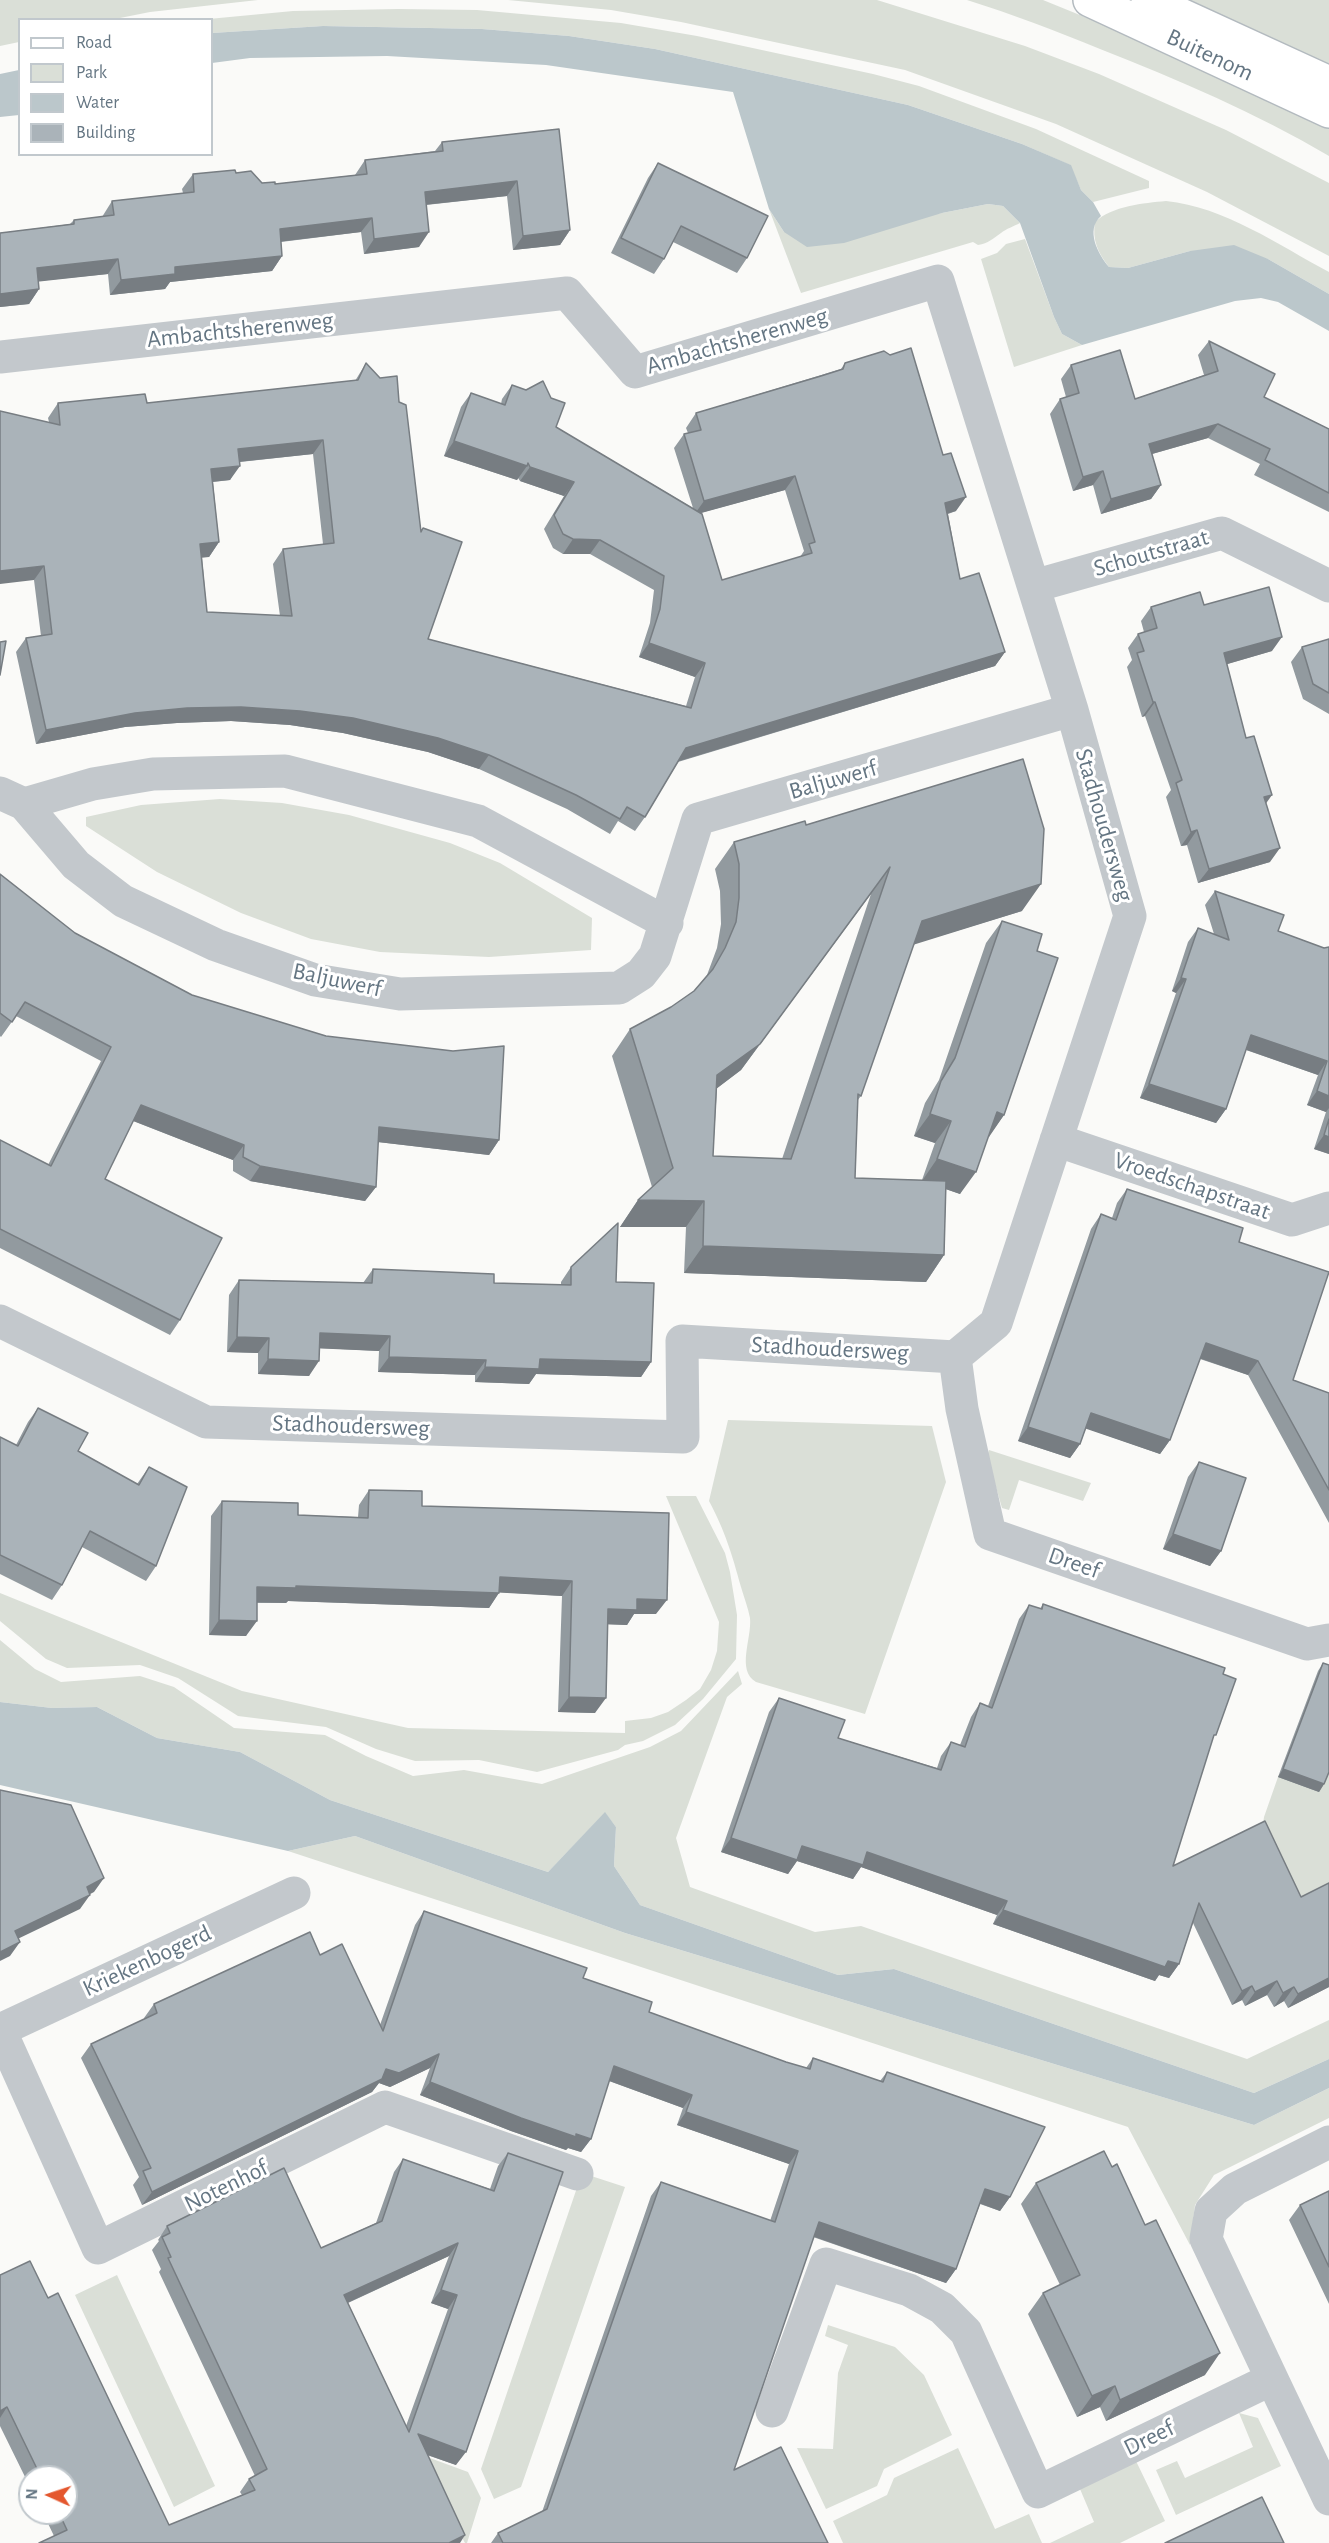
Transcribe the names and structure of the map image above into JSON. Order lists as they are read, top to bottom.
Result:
{
  "streets": {
    "main road": ["Buitenom"],
    "street": [
      "Ambachtsherenweg",
      "Schoutstraat",
      "Baljuwerf",
      "Stadhoudersweg",
      "Vroedschapstraat",
      "Dreef",
      "Kriekenbogerd",
      "Notenhof"
    ]
  },
  "crossings": [
    ["Ambachtsherenweg", "Schoutstraat"],
    ["Ambachtsherenweg", "Stadhoudersweg"],
    ["Schoutstraat", "Stadhoudersweg"],
    ["Baljuwerf", "Stadhoudersweg"],
    ["Stadhoudersweg", "Vroedschapstraat"],
    ["Stadhoudersweg", "Dreef"],
    ["Kriekenbogerd", "Notenhof"]
  ],
  "legend": [
    "Road",
    "Park",
    "Water",
    "Building"
  ],
  "north": "left"
}
